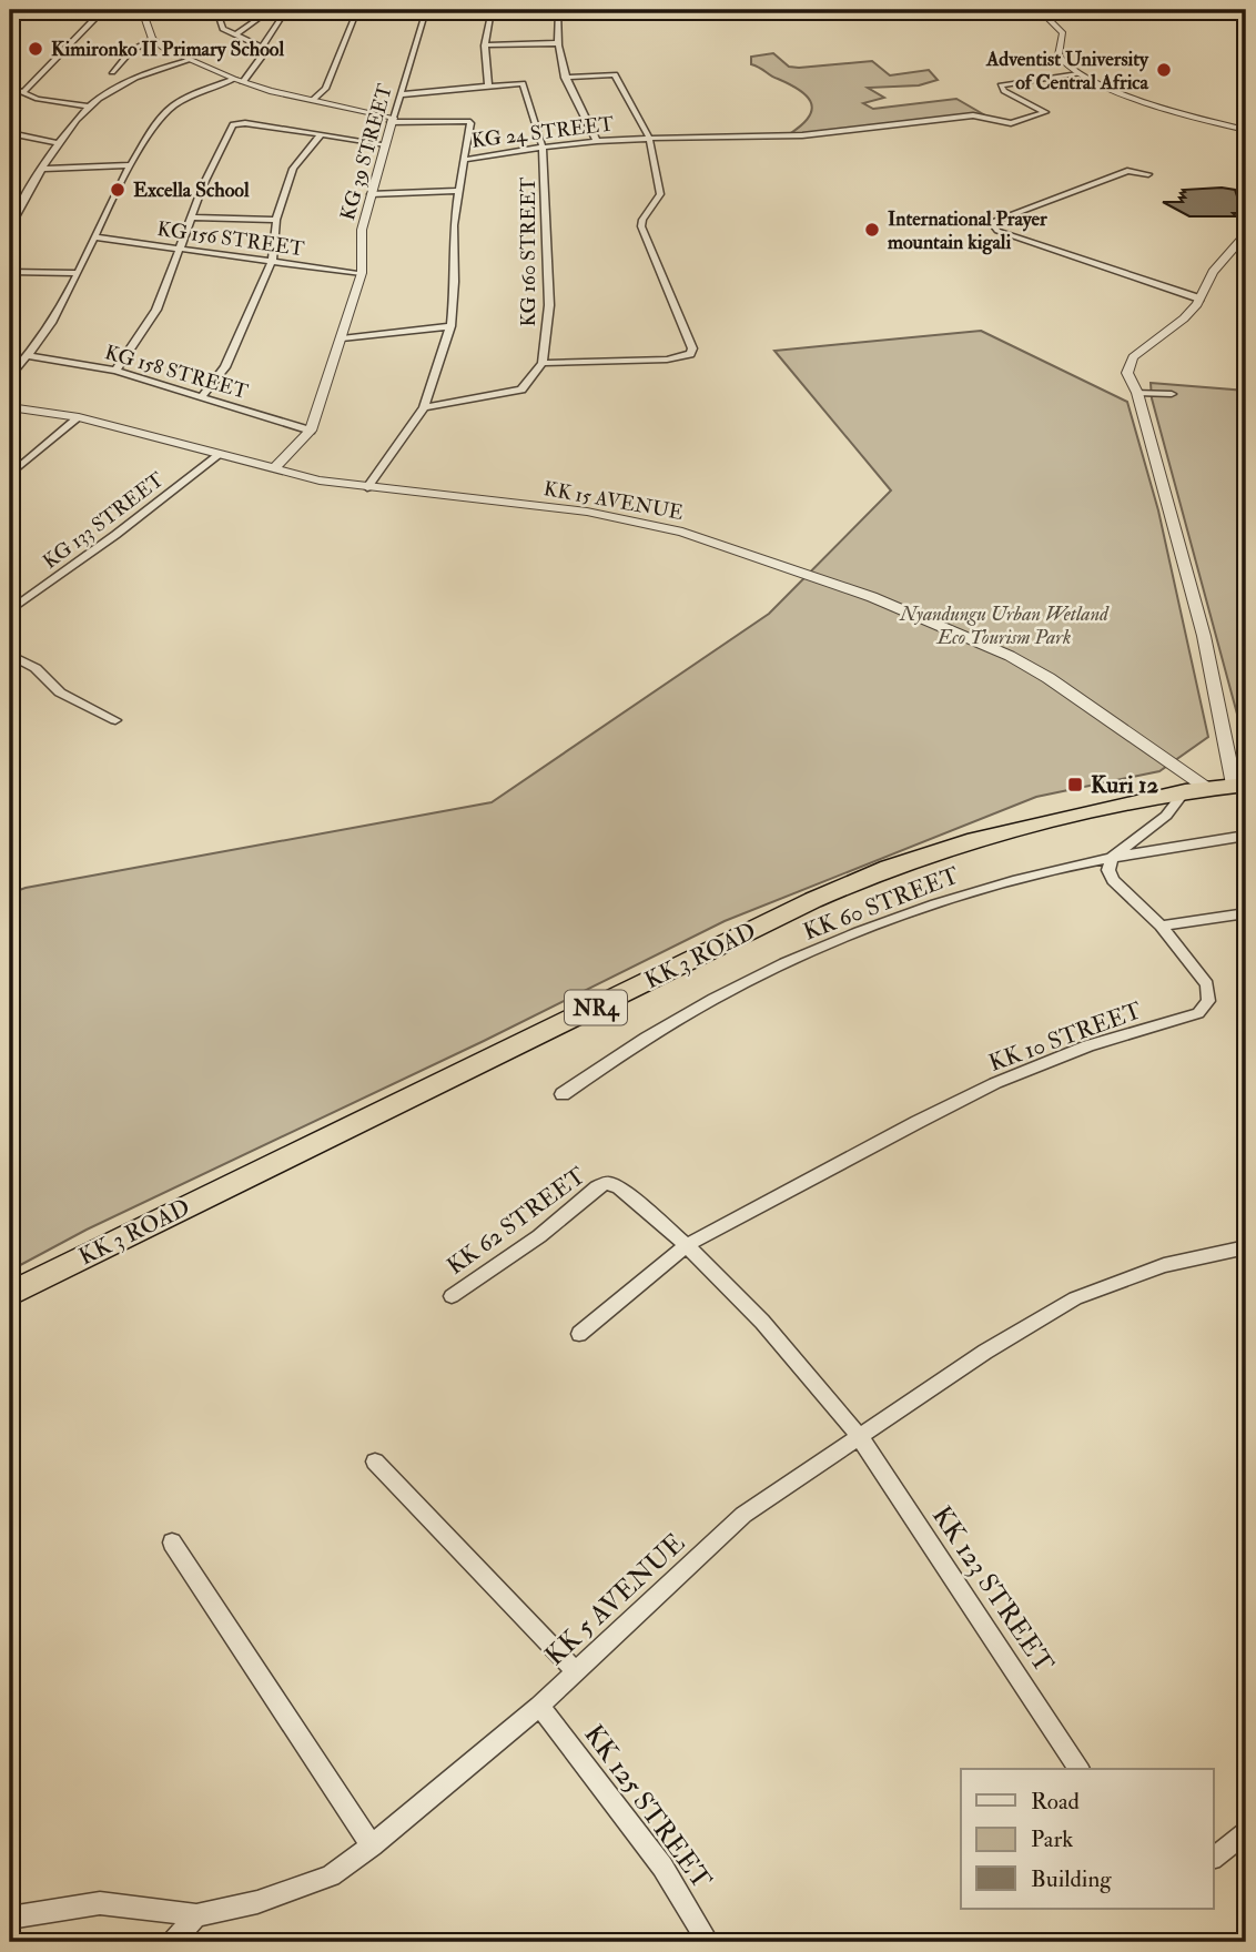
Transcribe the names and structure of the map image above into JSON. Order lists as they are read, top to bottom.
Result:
{
  "streets": {
    "highway": ["KK 3 ROAD", "NR4"],
    "street": [
      "KG 24 STREET",
      "KG 39 STREET",
      "KG 156 STREET",
      "KG 160 STREET",
      "KG 158 STREET",
      "KK 15 AVENUE",
      "KG 133 STREET",
      "KK 60 STREET",
      "KK 10 STREET",
      "KK 62 STREET",
      "KK 123 STREET",
      "KK 5 AVENUE",
      "KK 125 STREET"
    ]
  },
  "crossings": [
    ["KG 24 STREET", "KG 160 STREET"],
    ["KG 24 STREET", "KK 15 AVENUE"],
    ["KG 39 STREET", "KG 156 STREET"],
    ["KG 39 STREET", "KG 158 STREET"],
    ["KG 39 STREET", "KK 15 AVENUE"],
    ["KK 15 AVENUE", "KG 133 STREET"],
    ["KK 15 AVENUE", "KK 3 ROAD"],
    ["KK 15 AVENUE", "NR4"],
    ["KK 60 STREET", "KK 10 STREET"],
    ["KK 3 ROAD", "NR4"],
    ["KK 123 STREET", "KK 5 AVENUE"],
    ["KK 5 AVENUE", "KK 125 STREET"]
  ],
  "parks": ["Nyandungu Urban Wetland Eco Tourism Park"],
  "places": {
    "other": [
      "Kimironko II Primary School",
      "Adventist University of Central Africa",
      "Excella School",
      "International Prayer mountain kigali"
    ],
    "transit": ["Kuri 12"]
  },
  "legend": ["Road", "Park", "Building"]
}
